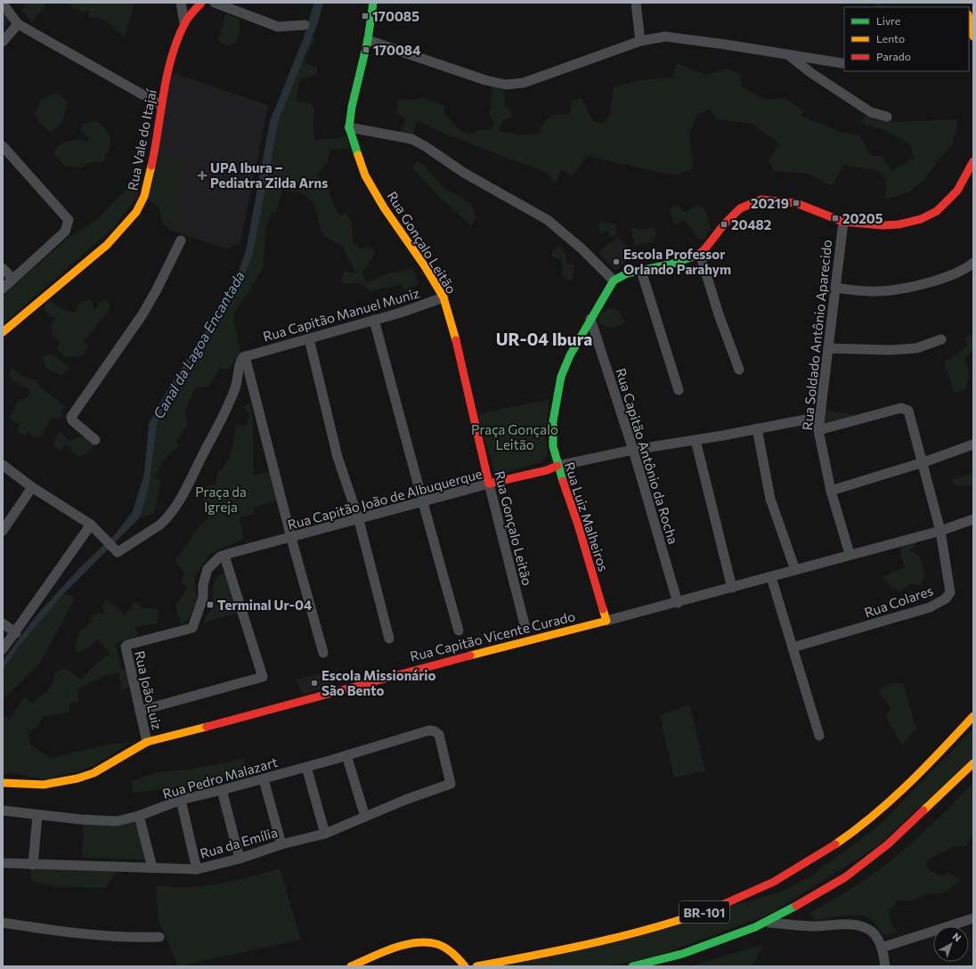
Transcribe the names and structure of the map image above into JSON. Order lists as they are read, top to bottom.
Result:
{
  "streets": {
    "main road": [
      "Rua Vale do Itajaí",
      "Rua Gonçalo Leitão",
      "Rua Capitão João de Albuquerque",
      "Rua Luiz Malheiros",
      "Rua Capitão Vicente Curado",
      "BR-101"
    ],
    "street": [
      "Rua Capitão Manuel Muniz",
      "Rua Soldado Antônio Aparecido",
      "Rua Capitão Antônio da Rocha",
      "Rua Colares",
      "Rua João Luiz",
      "Rua Pedro Malazart",
      "Rua da Emília"
    ]
  },
  "crossings": [
    ["Rua Gonçalo Leitão", "Rua Capitão Manuel Muniz"],
    ["Rua Gonçalo Leitão", "Rua Capitão João de Albuquerque"],
    ["Rua Soldado Antônio Aparecido", "Rua Capitão João de Albuquerque"],
    ["Rua Soldado Antônio Aparecido", "Rua Colares"],
    ["Rua Soldado Antônio Aparecido", "Rua Capitão Vicente Curado"],
    ["Rua Capitão Antônio da Rocha", "Rua Capitão João de Albuquerque"],
    ["Rua Capitão Antônio da Rocha", "Rua Luiz Malheiros"],
    ["Rua Capitão Antônio da Rocha", "Rua Capitão Vicente Curado"],
    ["Rua Capitão João de Albuquerque", "Rua Luiz Malheiros"],
    ["Rua Capitão João de Albuquerque", "Rua João Luiz"],
    ["Rua Luiz Malheiros", "Rua Capitão Vicente Curado"],
    ["Rua Colares", "Rua Capitão Vicente Curado"],
    ["Rua Capitão Vicente Curado", "Rua João Luiz"],
    ["Rua Pedro Malazart", "Rua da Emília"]
  ],
  "districts": ["UR-04 Ibura"],
  "water": ["Canal da Lagoa Encantada"],
  "parks": ["Praça Gonçalo Leitão", "Praça da Igreja"],
  "places": {
    "transit": [
      "170085",
      "170084",
      "20219",
      "20205",
      "20482",
      "Terminal Ur-04"
    ],
    "health": ["UPA Ibura – Pediatra Zilda Arns"],
    "other": ["Escola Professor Orlando Parahym", "Escola Missionário São Bento"]
  },
  "legend": ["Livre", "Lento", "Parado"],
  "north": "top right"
}
